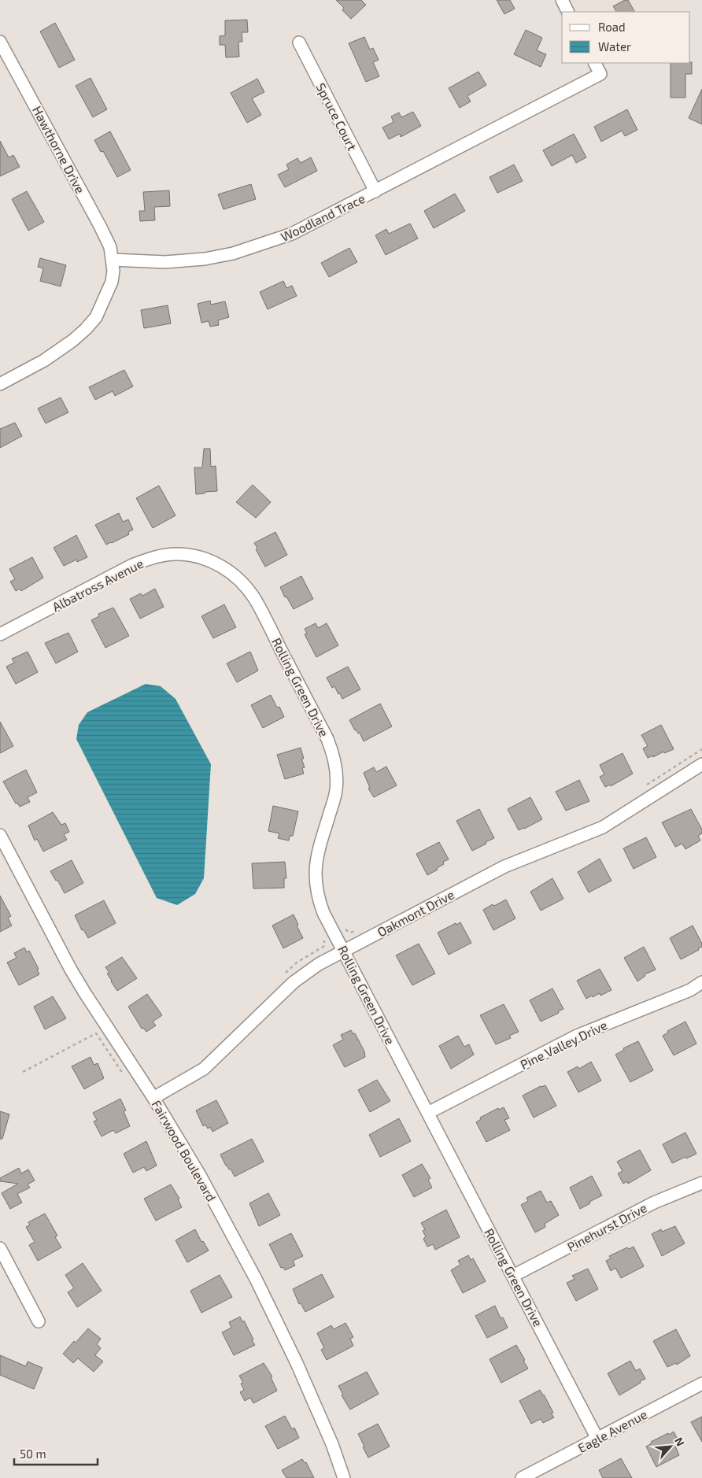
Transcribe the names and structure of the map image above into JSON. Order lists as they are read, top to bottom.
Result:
{
  "streets": {
    "street": [
      "Spruce Court",
      "Hawthorne Drive",
      "Woodland Trace",
      "Albatross Avenue",
      "Rolling Green Drive",
      "Oakmont Drive",
      "Pine Valley Drive",
      "Fairwood Boulevard",
      "Pinehurst Drive",
      "Eagle Avenue"
    ]
  },
  "crossings": [
    ["Spruce Court", "Woodland Trace"],
    ["Hawthorne Drive", "Woodland Trace"],
    ["Albatross Avenue", "Rolling Green Drive"],
    ["Rolling Green Drive", "Oakmont Drive"],
    ["Rolling Green Drive", "Pine Valley Drive"],
    ["Rolling Green Drive", "Pinehurst Drive"],
    ["Rolling Green Drive", "Eagle Avenue"],
    ["Oakmont Drive", "Fairwood Boulevard"]
  ],
  "legend": ["Road", "Water"],
  "scale_bar": "50 m",
  "north": "top right"
}
